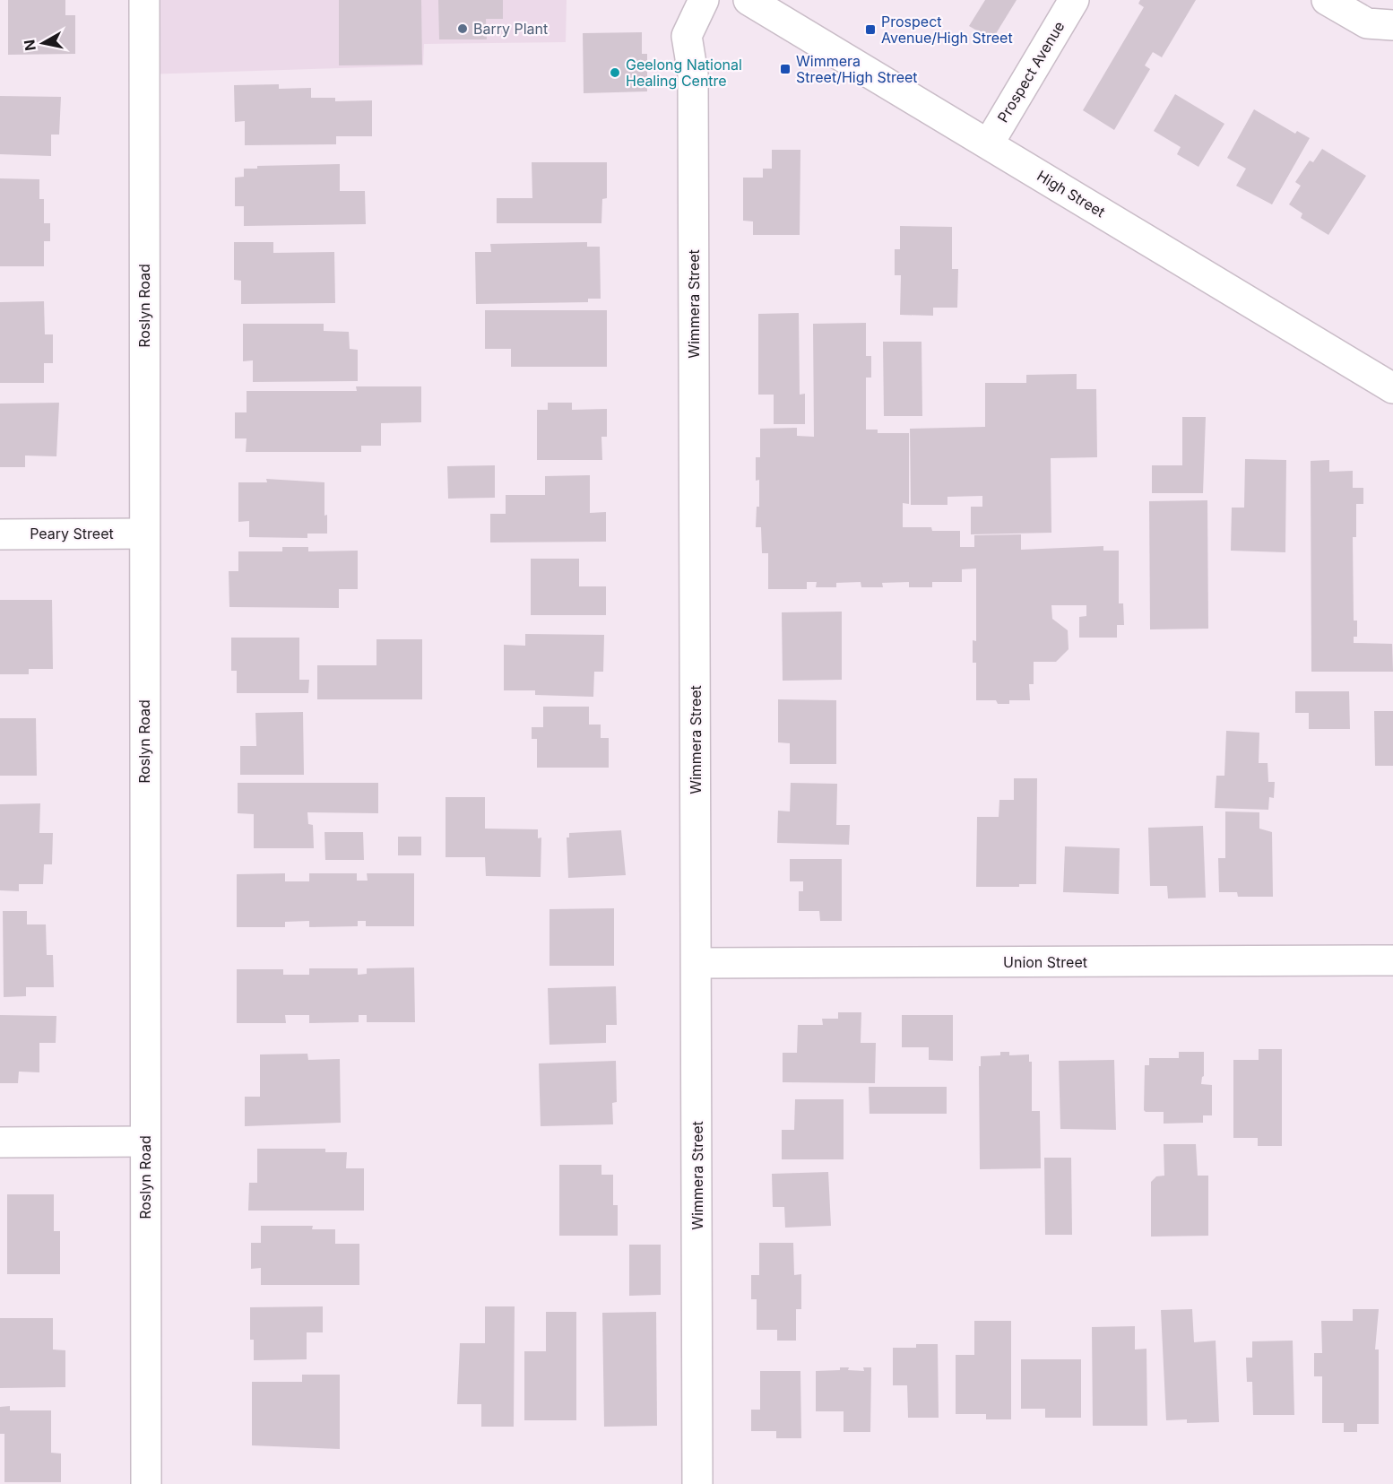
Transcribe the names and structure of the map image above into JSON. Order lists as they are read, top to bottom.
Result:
{
  "streets": {
    "street": [
      "Prospect Avenue",
      "High Street",
      "Wimmera Street",
      "Roslyn Road",
      "Peary Street",
      "Union Street"
    ]
  },
  "crossings": [
    ["Prospect Avenue", "High Street"],
    ["Wimmera Street", "Union Street"],
    ["Roslyn Road", "Peary Street"]
  ],
  "places": {
    "other": ["Barry Plant", "Geelong National Healing Centre"],
    "transit": ["Prospect Avenue/High Street", "Wimmera Street/High Street"]
  },
  "north": "left"
}
